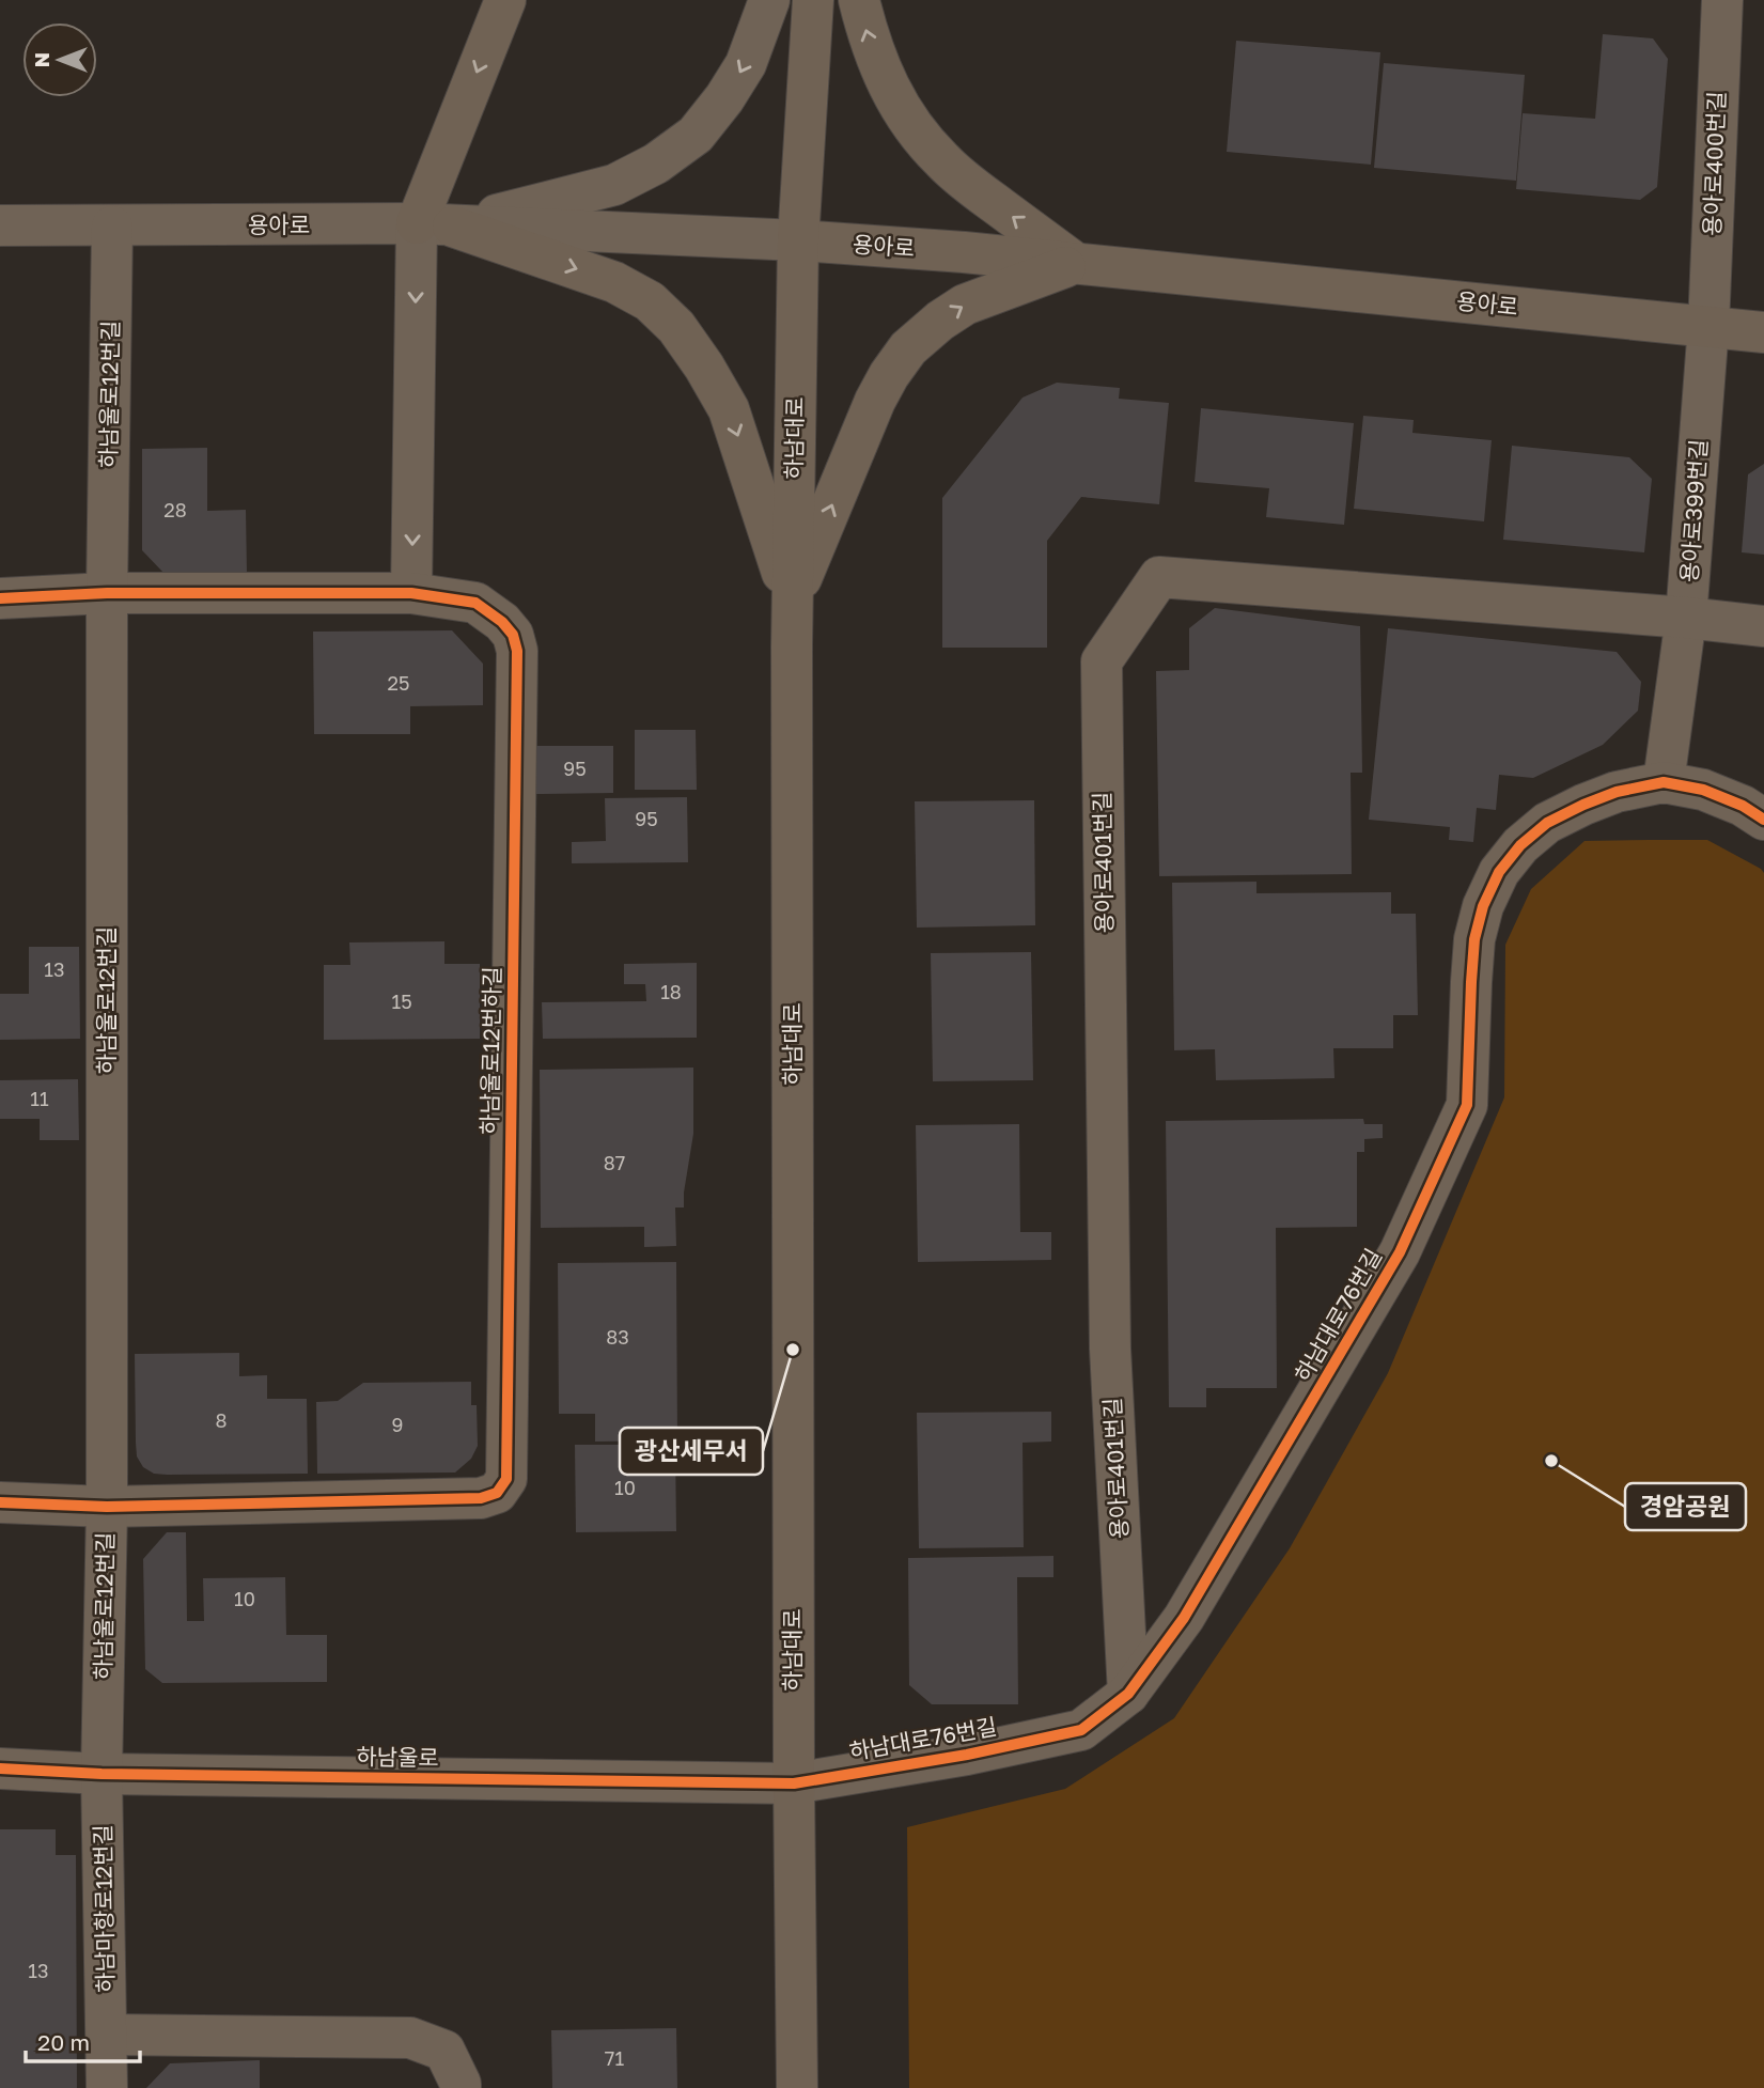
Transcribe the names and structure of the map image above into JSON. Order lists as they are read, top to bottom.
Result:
{
  "streets": {
    "main road": ["용아로", "하남대로"],
    "street": [
      "용아로400번길",
      "하남울로12번길",
      "용아로399번길",
      "용아로401번길",
      "하남울로12번하길",
      "하남대로76번길",
      "하남울로",
      "하남마항로12번길"
    ]
  },
  "crossings": [
    ["용아로400번길", "용아로"],
    ["용아로400번길", "용아로399번길"],
    ["용아로", "하남울로12번길"],
    ["용아로", "하남대로"],
    ["용아로", "용아로399번길"],
    ["하남울로12번길", "하남울로12번하길"],
    ["하남울로12번길", "하남울로"],
    ["하남울로12번길", "하남마항로12번길"],
    ["하남대로", "하남대로76번길"],
    ["하남대로", "하남울로"],
    ["용아로399번길", "용아로401번길"],
    ["용아로399번길", "하남대로76번길"],
    ["용아로401번길", "하남대로76번길"],
    ["하남대로76번길", "하남울로"],
    ["하남울로", "하남마항로12번길"]
  ],
  "places": ["광산세무서", "경암공원"],
  "house_numbers": [
    "28",
    "25",
    "95",
    "95",
    "13",
    "18",
    "15",
    "11",
    "87",
    "83",
    "8",
    "9",
    "10",
    "10",
    "13",
    "71"
  ],
  "scale_bar": "20 m",
  "north": "left"
}
